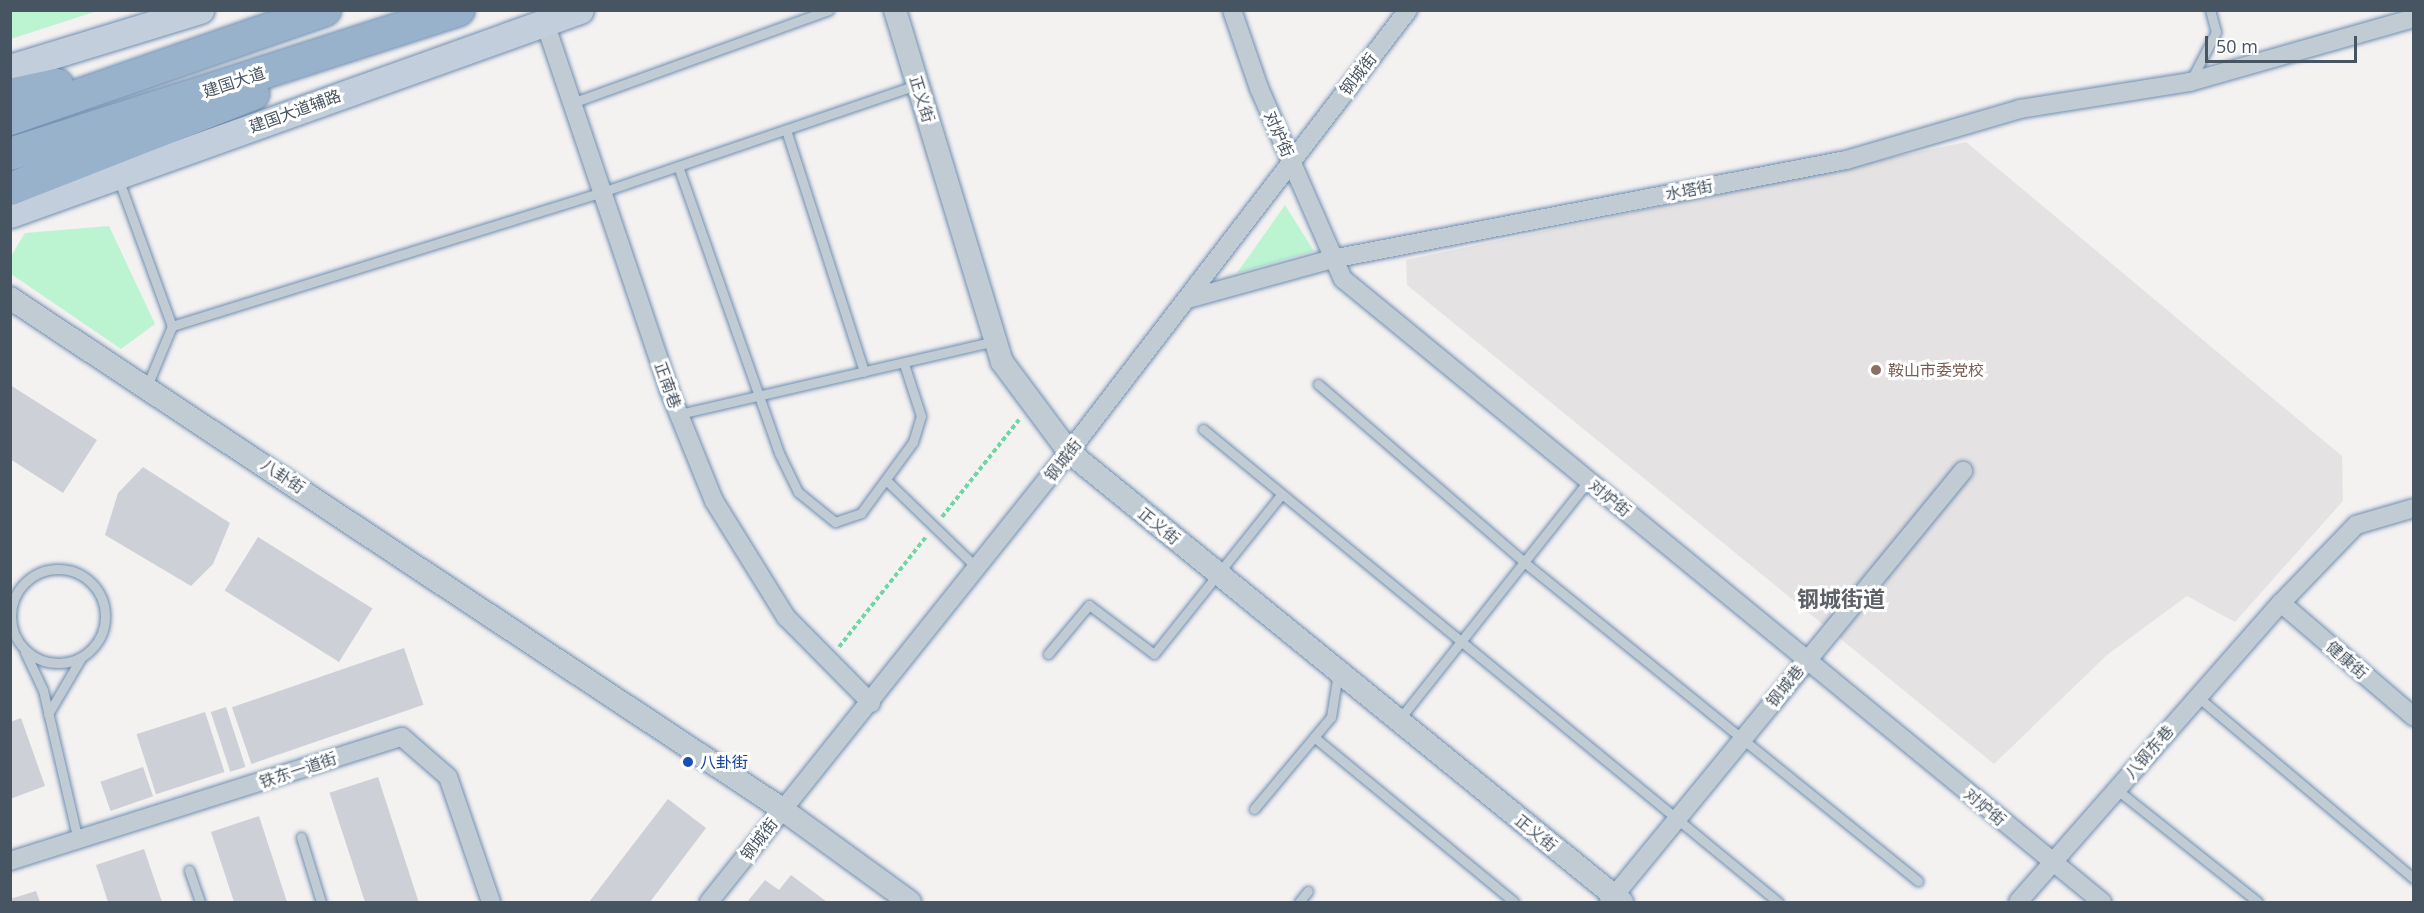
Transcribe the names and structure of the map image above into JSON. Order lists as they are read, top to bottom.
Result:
{
  "streets": {
    "highway": ["建国大道"],
    "main road": ["建国大道辅路"],
    "street": [
      "钢城街",
      "正义街",
      "对炉街",
      "水塔街",
      "正南巷",
      "八卦街",
      "健康街",
      "钢城巷",
      "八钢东巷",
      "铁东一道街"
    ]
  },
  "crossings": [
    ["钢城街", "正义街"],
    ["钢城街", "对炉街"],
    ["钢城街", "水塔街"],
    ["钢城街", "正南巷"],
    ["钢城街", "八卦街"],
    ["正义街", "钢城巷"],
    ["建国大道辅路", "正南巷"],
    ["对炉街", "水塔街"],
    ["对炉街", "钢城巷"],
    ["对炉街", "八钢东巷"],
    ["健康街", "八钢东巷"]
  ],
  "districts": ["钢城街道"],
  "places": ["鞍山市委党校", "八卦街"],
  "scale_bar": "50 m"
}
